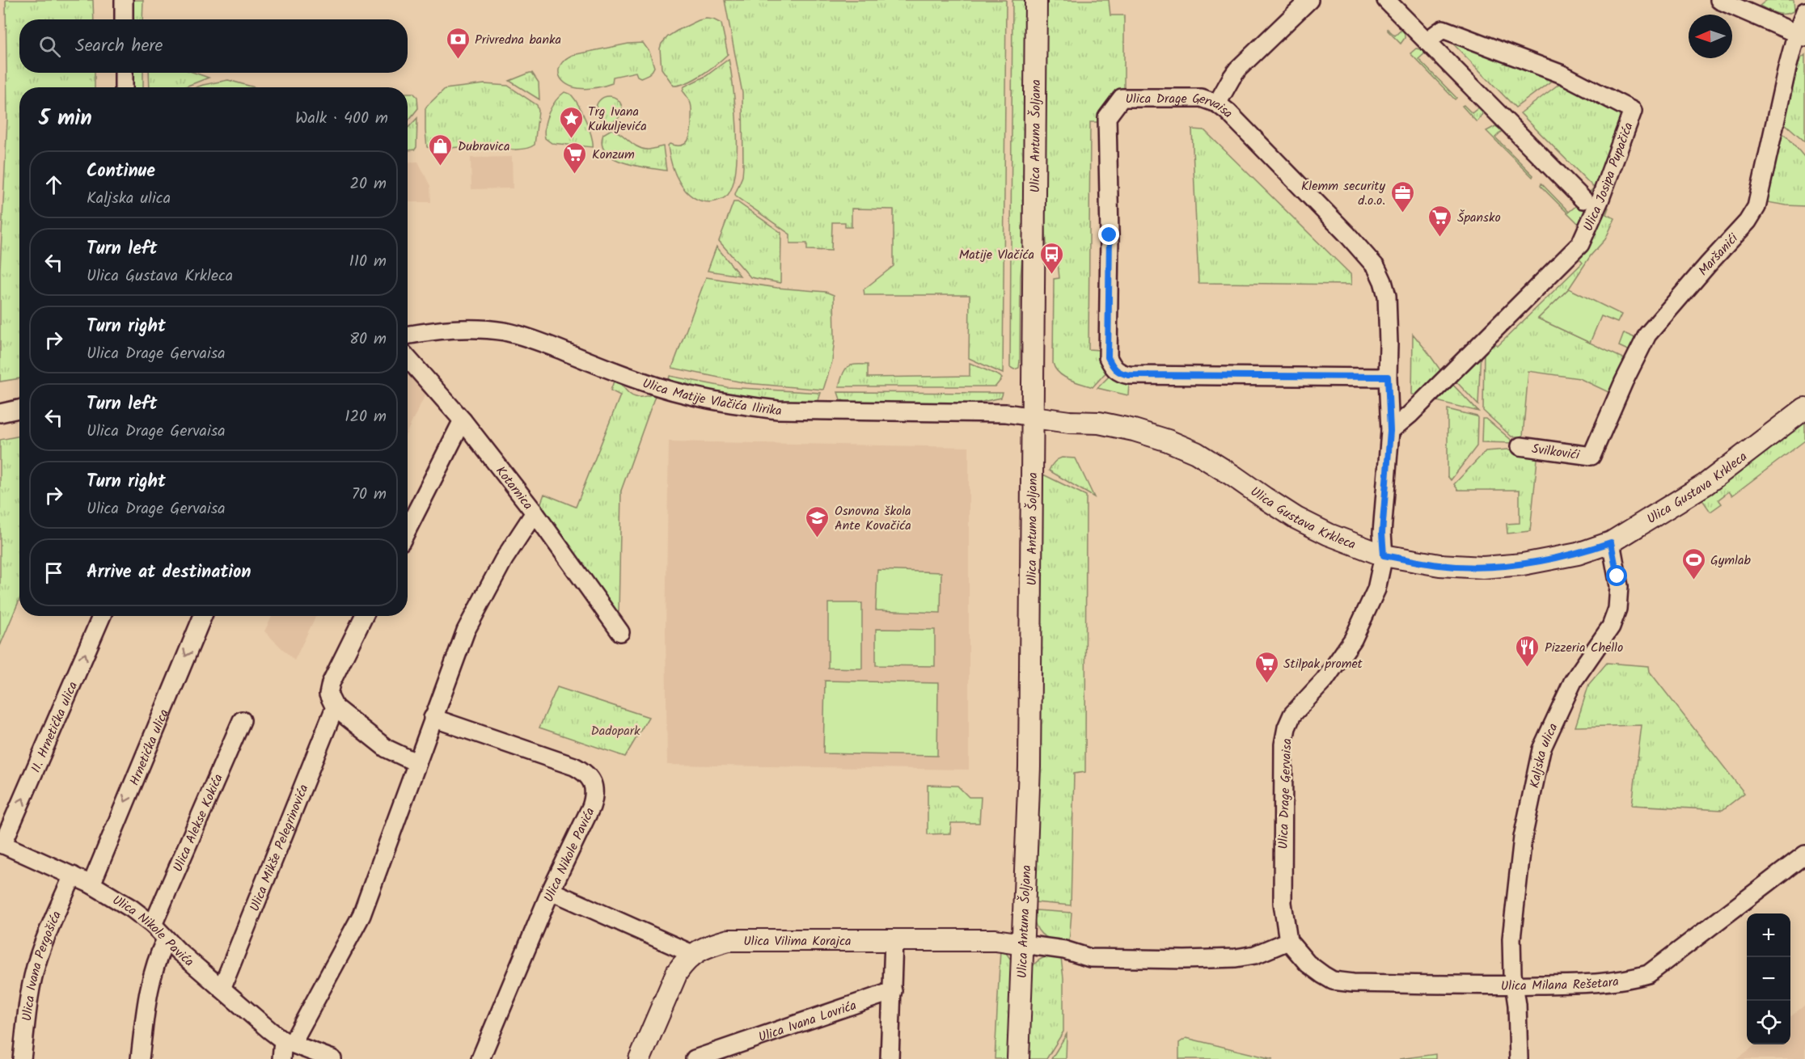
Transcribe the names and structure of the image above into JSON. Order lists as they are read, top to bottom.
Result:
{
  "streets": {
    "street": [
      "Ulica Drage Gervaisa",
      "Ulica Antuna Šoljana",
      "Ulica Josipa Pupačića",
      "Maršanići",
      "Ulica Matije Vlačića Ilirika",
      "Svilkovići",
      "Ulica Gustava Krkleca",
      "Kotarnica",
      "II. Hrnetićka ulica",
      "Hrnetićka ulica",
      "Kaljska ulica",
      "Ulica Alekse Kokića",
      "Ulica Mikše Pelegrinovića",
      "Ulica Nikole Pavića",
      "Ulica Vilima Korajca",
      "Ulica Ivana Pergošića",
      "Ulica Milana Rešetara",
      "Ulica Ivana Lovrića"
    ]
  },
  "crossings": [
    ["Ulica Drage Gervaisa", "Ulica Josipa Pupačića"],
    ["Ulica Drage Gervaisa", "Ulica Gustava Krkleca"],
    ["Ulica Drage Gervaisa", "Ulica Milana Rešetara"],
    ["Ulica Antuna Šoljana", "Ulica Matije Vlačića Ilirika"],
    ["Ulica Antuna Šoljana", "Ulica Gustava Krkleca"],
    ["Ulica Antuna Šoljana", "Ulica Vilima Korajca"],
    ["Maršanići", "Svilkovići"],
    ["Ulica Matije Vlačića Ilirika", "Ulica Gustava Krkleca"],
    ["Ulica Gustava Krkleca", "Kaljska ulica"],
    ["II. Hrnetićka ulica", "Ulica Nikole Pavića"],
    ["Hrnetićka ulica", "Ulica Nikole Pavića"],
    ["Kaljska ulica", "Ulica Milana Rešetara"],
    ["Ulica Alekse Kokića", "Ulica Nikole Pavića"],
    ["Ulica Mikše Pelegrinovića", "Ulica Nikole Pavića"],
    ["Ulica Nikole Pavića", "Ulica Ivana Pergošića"]
  ],
  "one_way": ["II. Hrnetićka ulica", "Hrnetićka ulica"],
  "parks": ["Dadopark"],
  "places": {
    "bank": ["Privredna banka"],
    "place": ["Trg Ivana Kukuljevića"],
    "shop": ["Dubravica"],
    "supermarket": ["Konzum", "Špansko", "Stilpak promet"],
    "office": ["Klemm security d.o.o."],
    "bus stop": ["Matije Vlačića"],
    "school or university": ["Osnovna škola Ante Kovačića"],
    "sports": ["Gymlab"],
    "restaurant": ["Pizzeria Chello"]
  },
  "north": "left",
  "page": {
    "search": "Search here",
    "heading": ["5 min", "Walk · 400 m"],
    "list": [
      ["Continue", "Kaljska ulica", "20 m"],
      ["Turn left", "Ulica Gustava Krkleca", "110 m"],
      ["Turn right", "Ulica Drage Gervaisa", "80 m"],
      ["Turn left", "Ulica Drage Gervaisa", "120 m"],
      ["Turn right", "Ulica Drage Gervaisa", "70 m"],
      "Arrive at destination"
    ],
    "map_buttons": ["+", "−"]
  }
}
